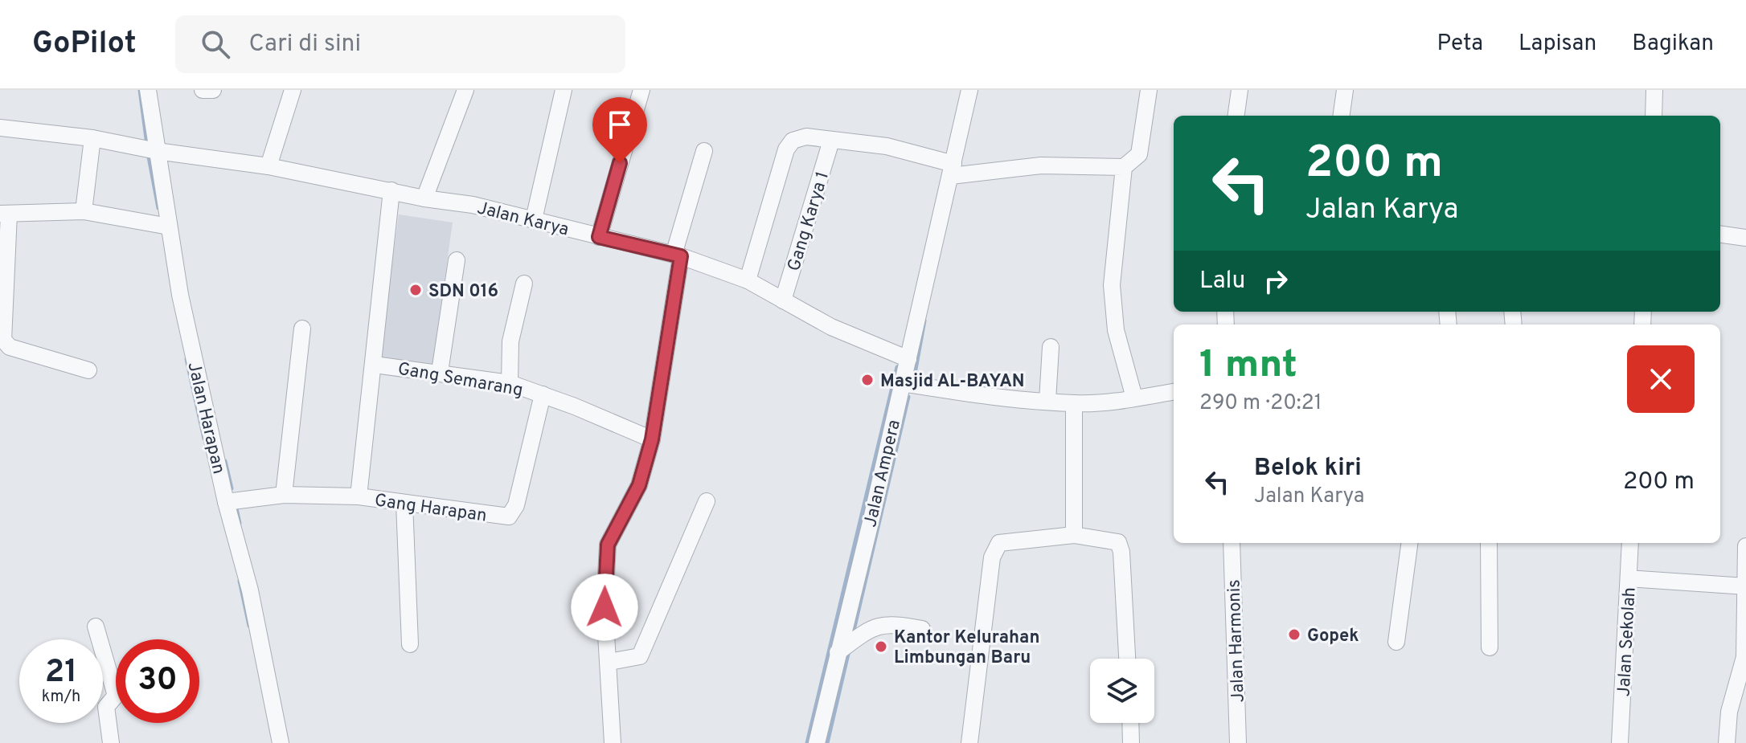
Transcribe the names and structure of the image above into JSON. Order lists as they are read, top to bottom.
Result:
{
  "streets": {
    "street": [
      "Jalan Karya",
      "Gang Karya 1",
      "Gang Semarang",
      "Jalan Harapan",
      "Jalan Ampera",
      "Gang Harapan",
      "Jalan Harmonis",
      "Jalan Sekolah"
    ]
  },
  "crossings": [
    ["Jalan Karya", "Gang Karya 1"],
    ["Jalan Karya", "Gang Semarang"],
    ["Jalan Karya", "Jalan Harapan"],
    ["Jalan Karya", "Jalan Ampera"],
    ["Gang Semarang", "Gang Harapan"],
    ["Jalan Harapan", "Gang Harapan"]
  ],
  "places": [
    "SDN 016",
    "Masjid AL-BAYAN",
    "Gopek",
    "Kantor Kelurahan Limbungan Baru"
  ],
  "page": {
    "header": "GoPilot",
    "search": "Cari di sini",
    "nav": ["Peta", "Lapisan", "Bagikan"],
    "turn": ["200 m", "Jalan Karya"],
    "then": "Lalu",
    "heading": ["1 mnt", "290 m · 20:21"],
    "list": [
      {
        "name": "Belok kiri",
        "note": "Jalan Karya",
        "value": "200 m"
      }
    ],
    "speed": "21 km/h",
    "limit": "30"
  }
}
